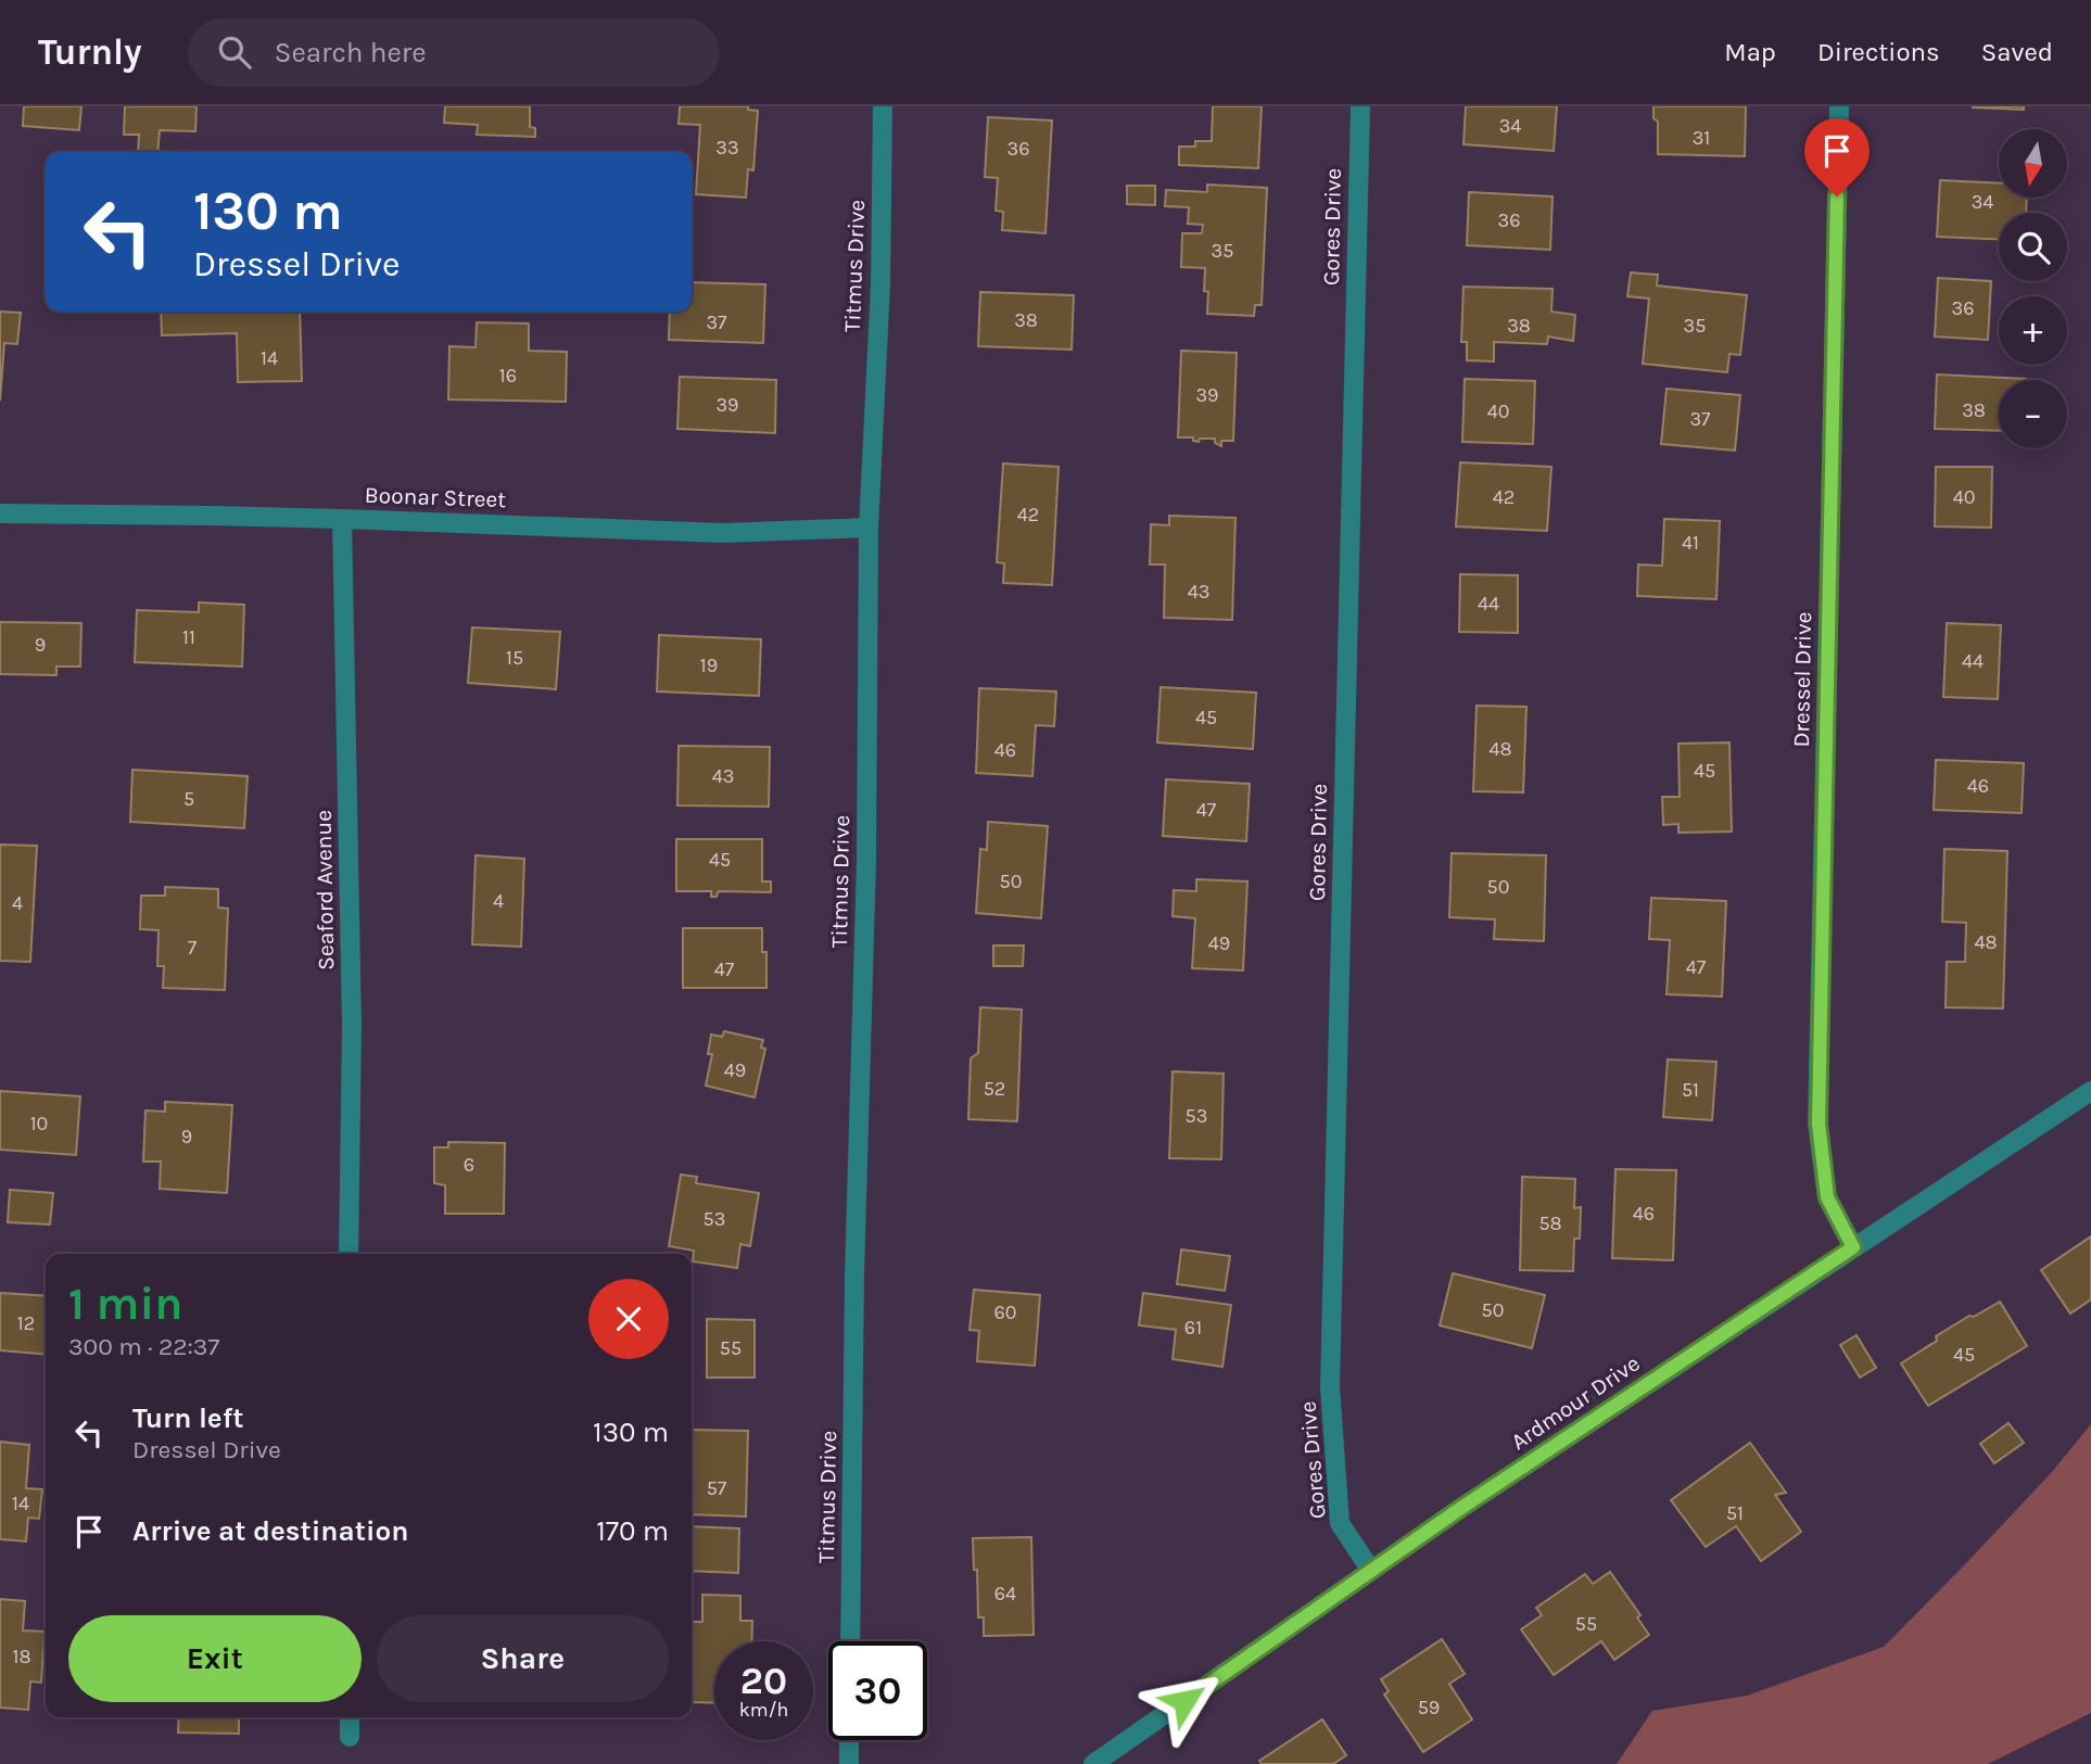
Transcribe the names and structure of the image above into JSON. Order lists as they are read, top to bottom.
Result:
{
  "streets": {
    "street": [
      "Gores Drive",
      "Titmus Drive",
      "Boonar Street",
      "Dressel Drive",
      "Seaford Avenue",
      "Ardmour Drive"
    ]
  },
  "crossings": [
    ["Gores Drive", "Ardmour Drive"],
    ["Titmus Drive", "Boonar Street"],
    ["Boonar Street", "Seaford Avenue"],
    ["Dressel Drive", "Ardmour Drive"]
  ],
  "house_numbers": [
    "34",
    "31",
    "33",
    "36",
    "34",
    "36",
    "35",
    "36",
    "38",
    "37",
    "38",
    "35",
    "14",
    "16",
    "39",
    "39",
    "38",
    "40",
    "37",
    "42",
    "40",
    "42",
    "41",
    "43",
    "44",
    "11",
    "9",
    "15",
    "44",
    "19",
    "45",
    "48",
    "46",
    "45",
    "43",
    "46",
    "5",
    "47",
    "45",
    "50",
    "50",
    "4",
    "4",
    "48",
    "49",
    "7",
    "47",
    "47",
    "49",
    "52",
    "51",
    "53",
    "10",
    "9",
    "6",
    "46",
    "53",
    "58",
    "50",
    "60",
    "12",
    "61",
    "55",
    "45",
    "57",
    "14",
    "51",
    "64",
    "55",
    "18",
    "59"
  ],
  "north": "bottom",
  "page": {
    "header": "Turnly",
    "search": "Search here",
    "nav": ["Map", "Directions", "Saved"],
    "map_buttons": ["+", "−"],
    "turn": ["130 m", "Dressel Drive"],
    "heading": ["1 min", "300 m · 22:37"],
    "list": [
      {
        "name": "Turn left",
        "note": "Dressel Drive",
        "value": "130 m"
      },
      {
        "name": "Arrive at destination",
        "value": "170 m"
      }
    ],
    "buttons": ["Exit", "Share"],
    "speed": "20 km/h",
    "limit": "30"
  }
}
